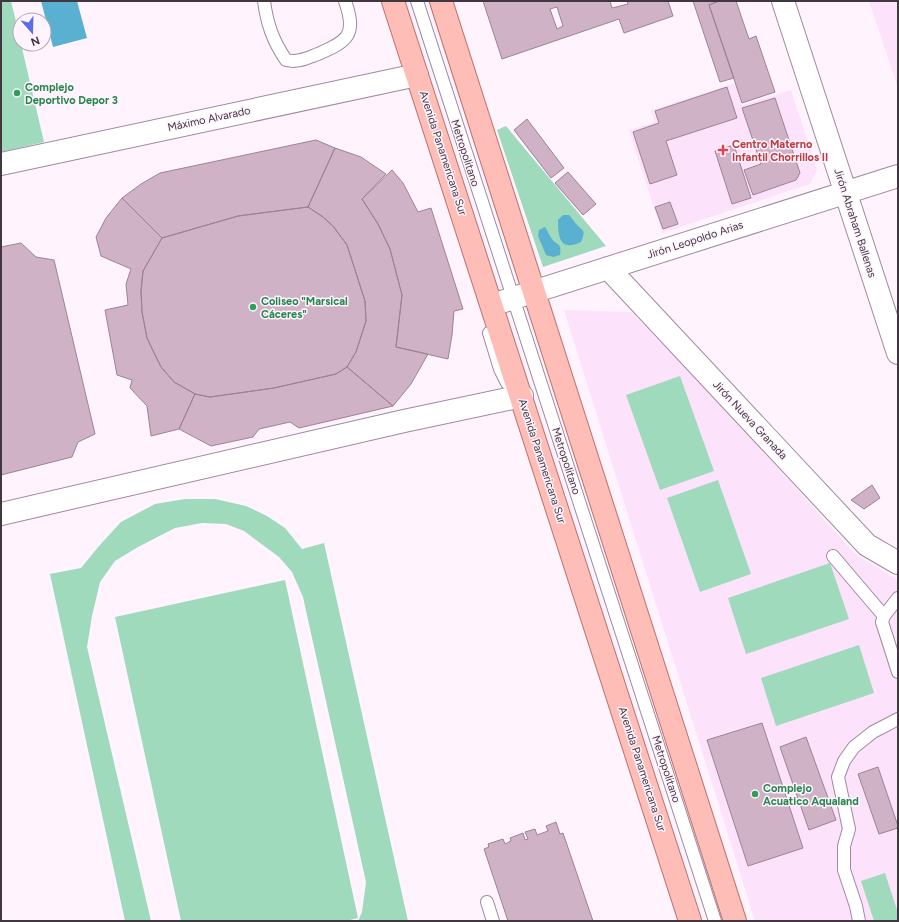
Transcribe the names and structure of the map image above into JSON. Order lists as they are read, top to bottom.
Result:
{
  "streets": {
    "main road": ["Avenida Panamericana Sur"],
    "street": [
      "Máximo Alvarado",
      "Jirón Abraham Ballenas",
      "Jirón Leopoldo Arias",
      "Jirón Nueva Granada"
    ],
    "lane": ["Metropolitano"]
  },
  "crossings": [
    ["Máximo Alvarado", "Avenida Panamericana Sur"],
    ["Avenida Panamericana Sur", "Jirón Leopoldo Arias"],
    ["Metropolitano", "Jirón Leopoldo Arias"],
    ["Jirón Abraham Ballenas", "Jirón Leopoldo Arias"],
    ["Jirón Leopoldo Arias", "Jirón Nueva Granada"]
  ],
  "places": {
    "other": ["Complejo Deportivo Depor 3", "Coliseo \"Marsical Cáceres\"", "Complejo Acuatico Aqualand"],
    "health": ["Centro Materno Infantil Chorrillos II"]
  },
  "north": "bottom"
}
